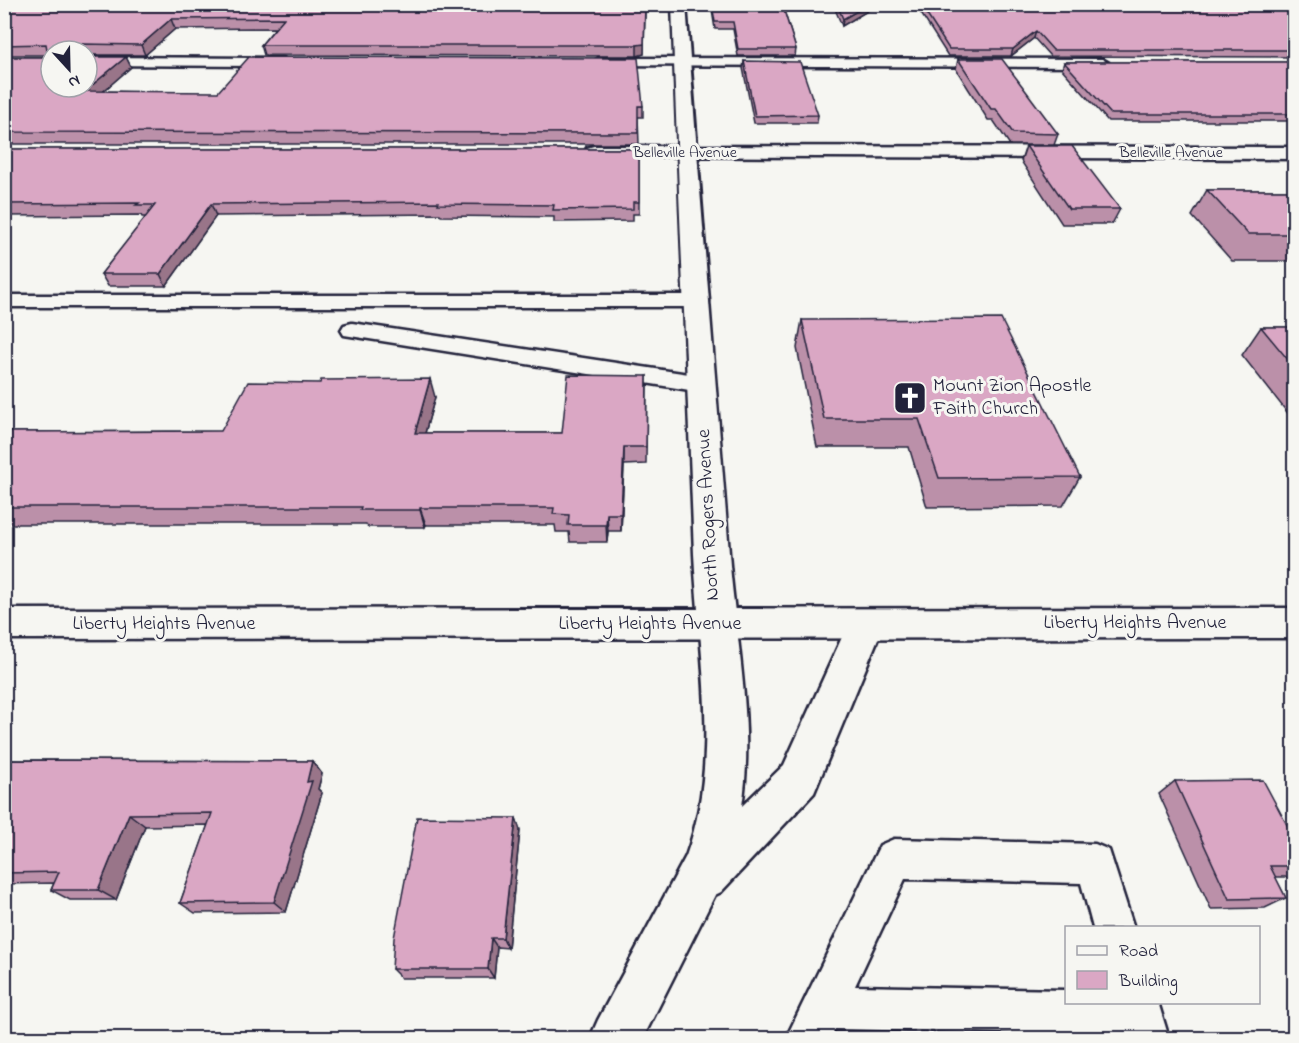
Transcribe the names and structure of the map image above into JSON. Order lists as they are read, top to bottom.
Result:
{
  "streets": {
    "street": ["Belleville Avenue", "North Rogers Avenue", "Liberty Heights Avenue"]
  },
  "crossings": [
    ["Belleville Avenue", "North Rogers Avenue"],
    ["North Rogers Avenue", "Liberty Heights Avenue"]
  ],
  "places": {
    "church": ["Mount Zion Apostle Faith Church"]
  },
  "legend": ["Road", "Building"],
  "north": "bottom"
}
